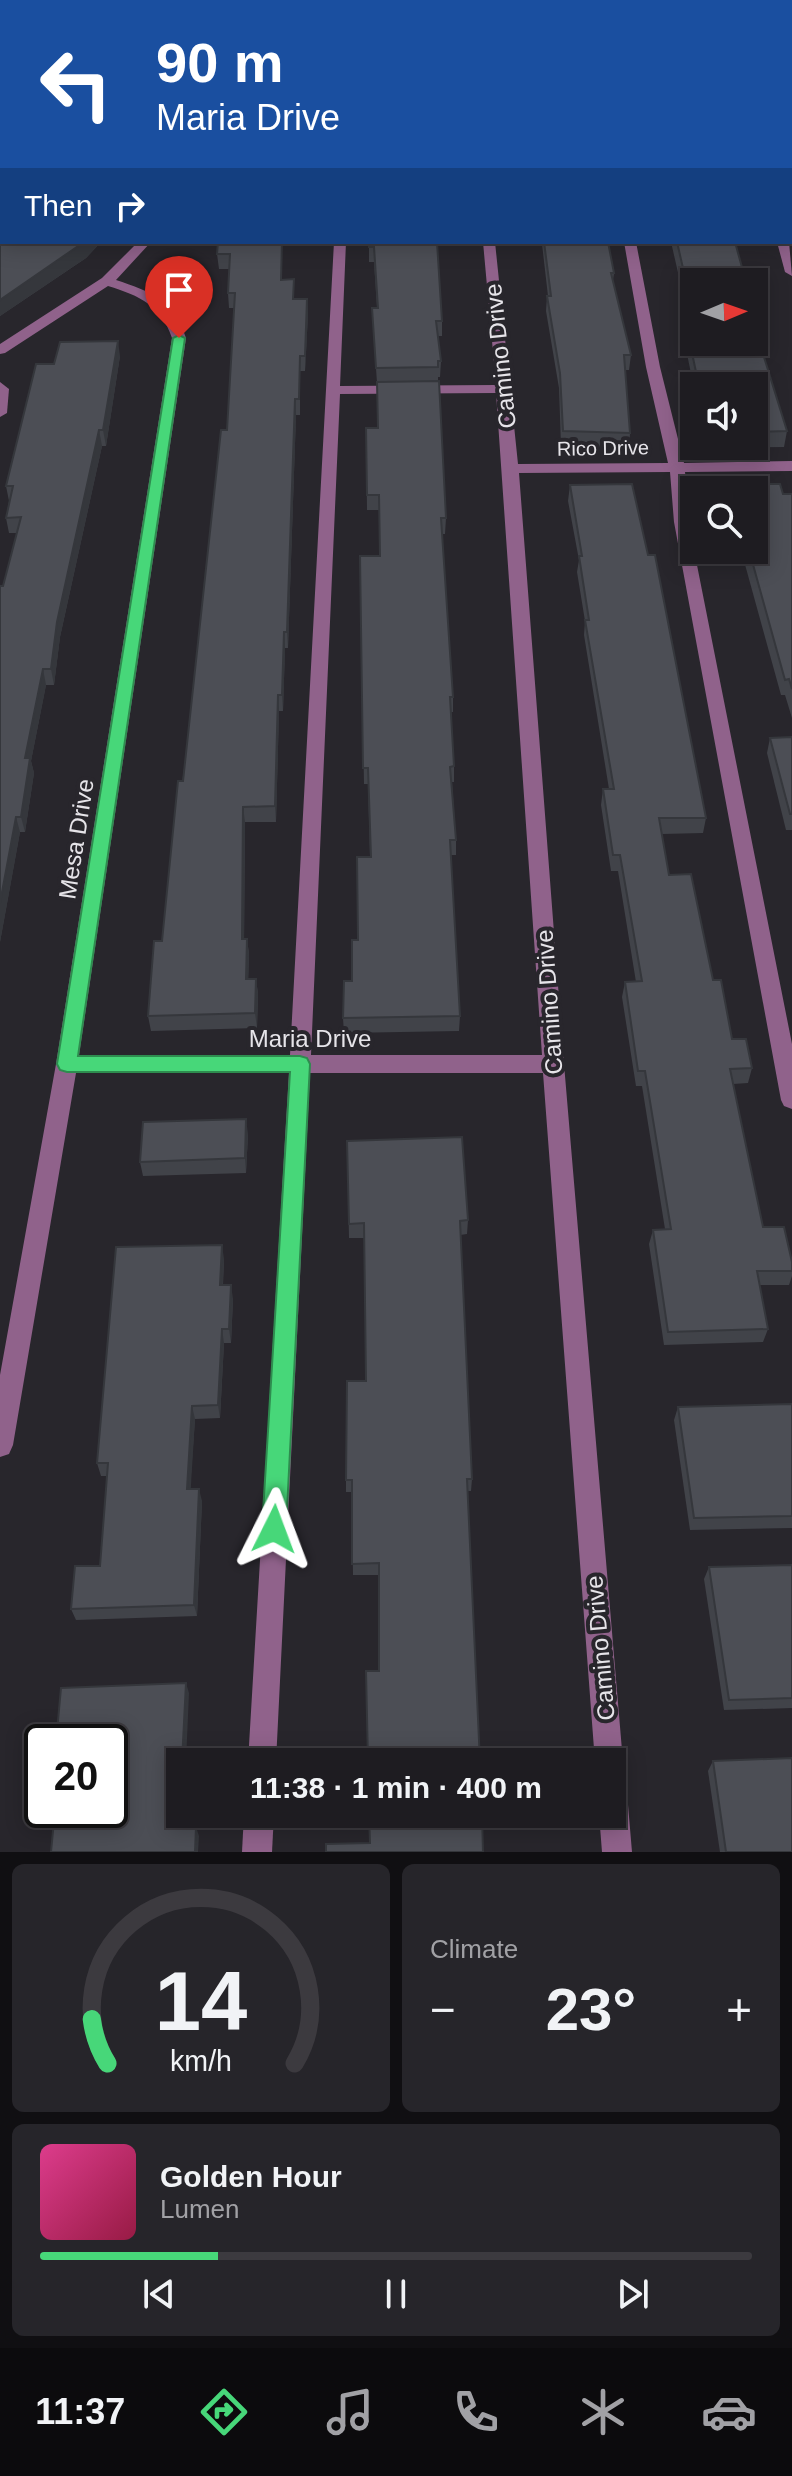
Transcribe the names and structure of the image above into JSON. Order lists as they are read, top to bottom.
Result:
{
  "streets": {
    "street": [
      "Camino Drive",
      "Rico Drive",
      "Mesa Drive",
      "Maria Drive"
    ]
  },
  "crossings": [
    ["Camino Drive", "Rico Drive"],
    ["Camino Drive", "Maria Drive"],
    ["Mesa Drive", "Maria Drive"]
  ],
  "north": "right",
  "page": {
    "turn": ["90 m", "Maria Drive"],
    "then": "Then",
    "limit": "20",
    "trip": "11:38 · 1 min · 400 m",
    "tile": "Climate",
    "heat": ["−", "23°", "+"],
    "song": ["Golden Hour", "Lumen"],
    "tabs": "11:37",
    "gauge": ["14", "km/h"]
  }
}
